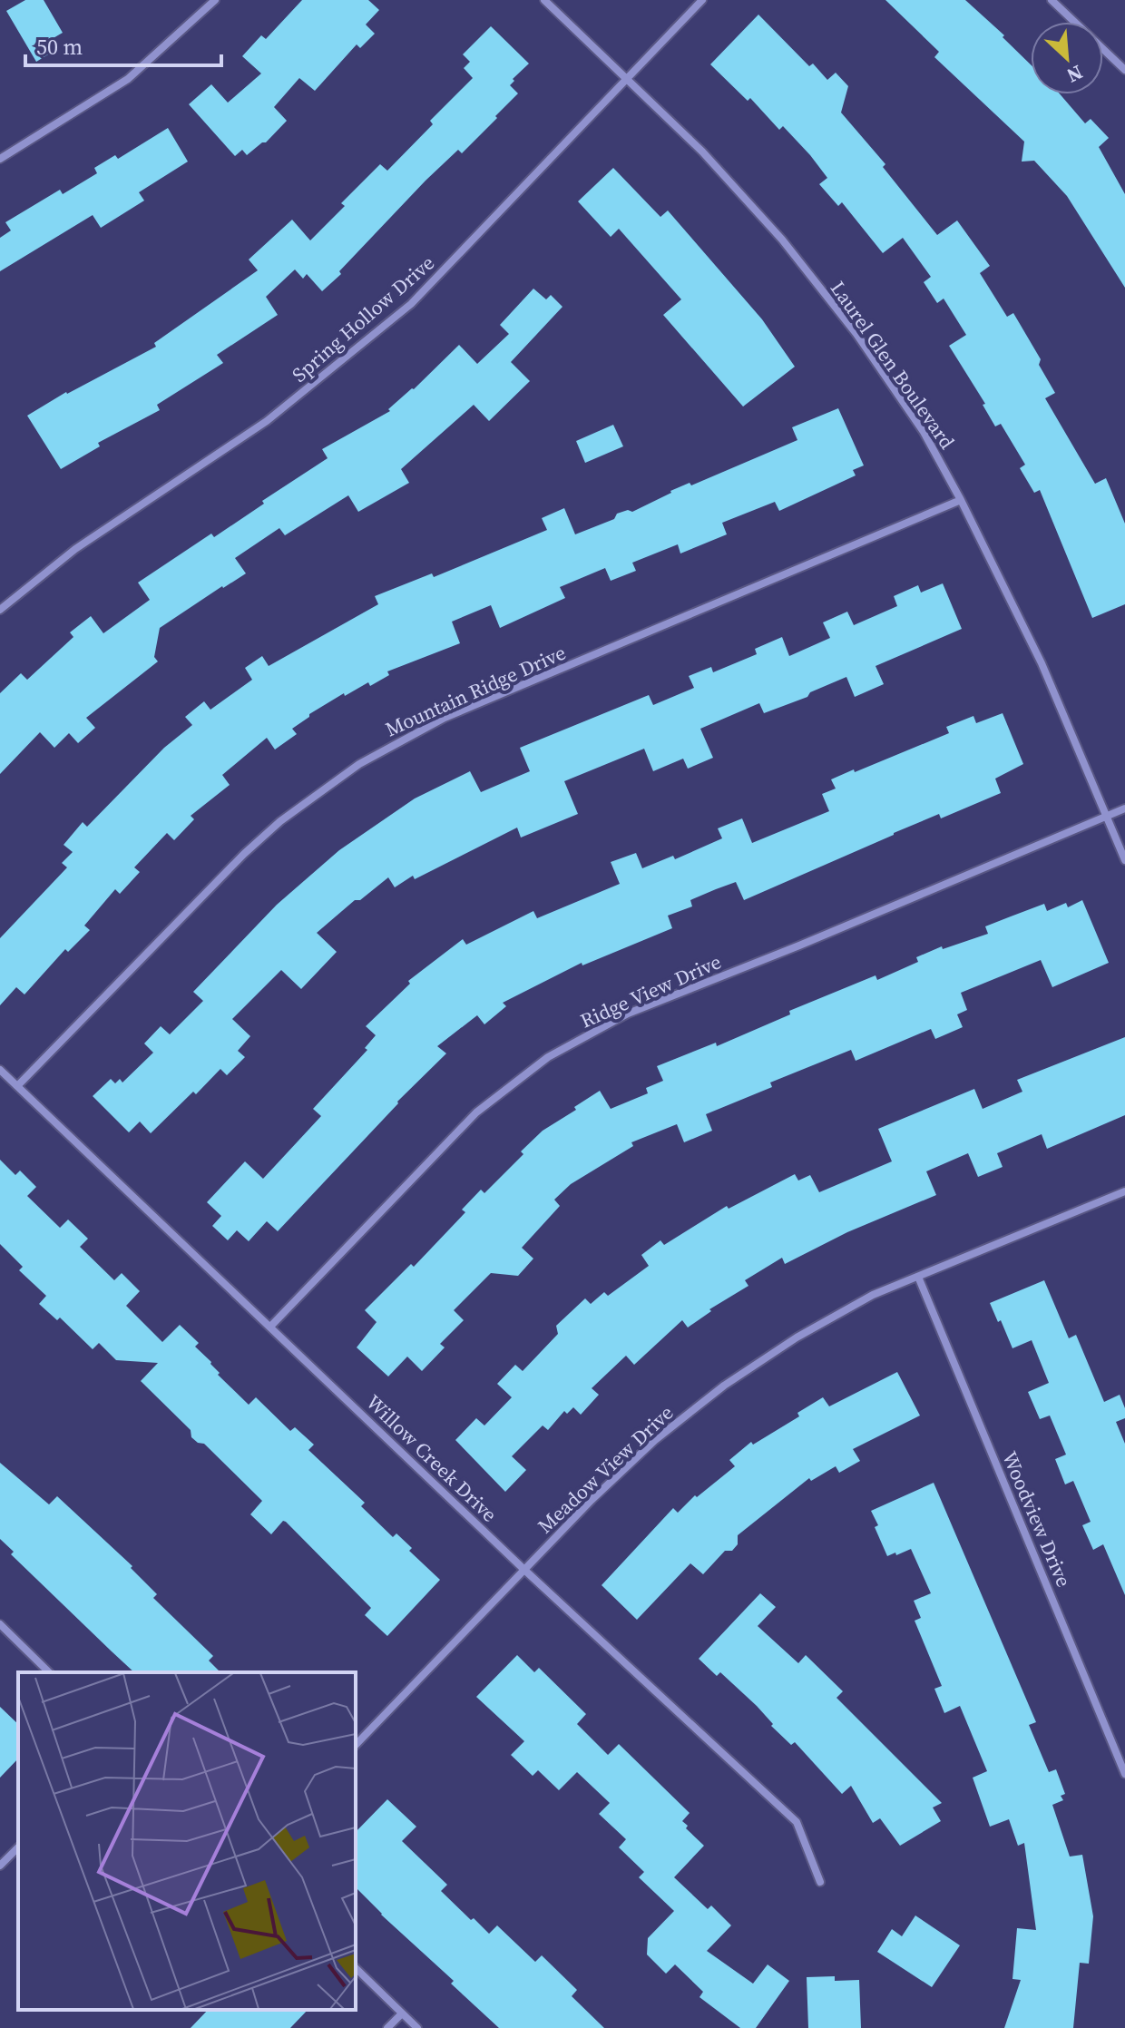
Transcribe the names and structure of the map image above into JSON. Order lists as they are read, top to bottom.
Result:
{
  "streets": {
    "street": [
      "Spring Hollow Drive",
      "Laurel Glen Boulevard",
      "Mountain Ridge Drive",
      "Ridge View Drive",
      "Willow Creek Drive",
      "Meadow View Drive",
      "Woodview Drive"
    ]
  },
  "crossings": [
    ["Spring Hollow Drive", "Laurel Glen Boulevard"],
    ["Laurel Glen Boulevard", "Mountain Ridge Drive"],
    ["Laurel Glen Boulevard", "Ridge View Drive"],
    ["Mountain Ridge Drive", "Willow Creek Drive"],
    ["Ridge View Drive", "Willow Creek Drive"],
    ["Willow Creek Drive", "Meadow View Drive"],
    ["Meadow View Drive", "Woodview Drive"]
  ],
  "scale_bar": "50 m",
  "north": "bottom right"
}
